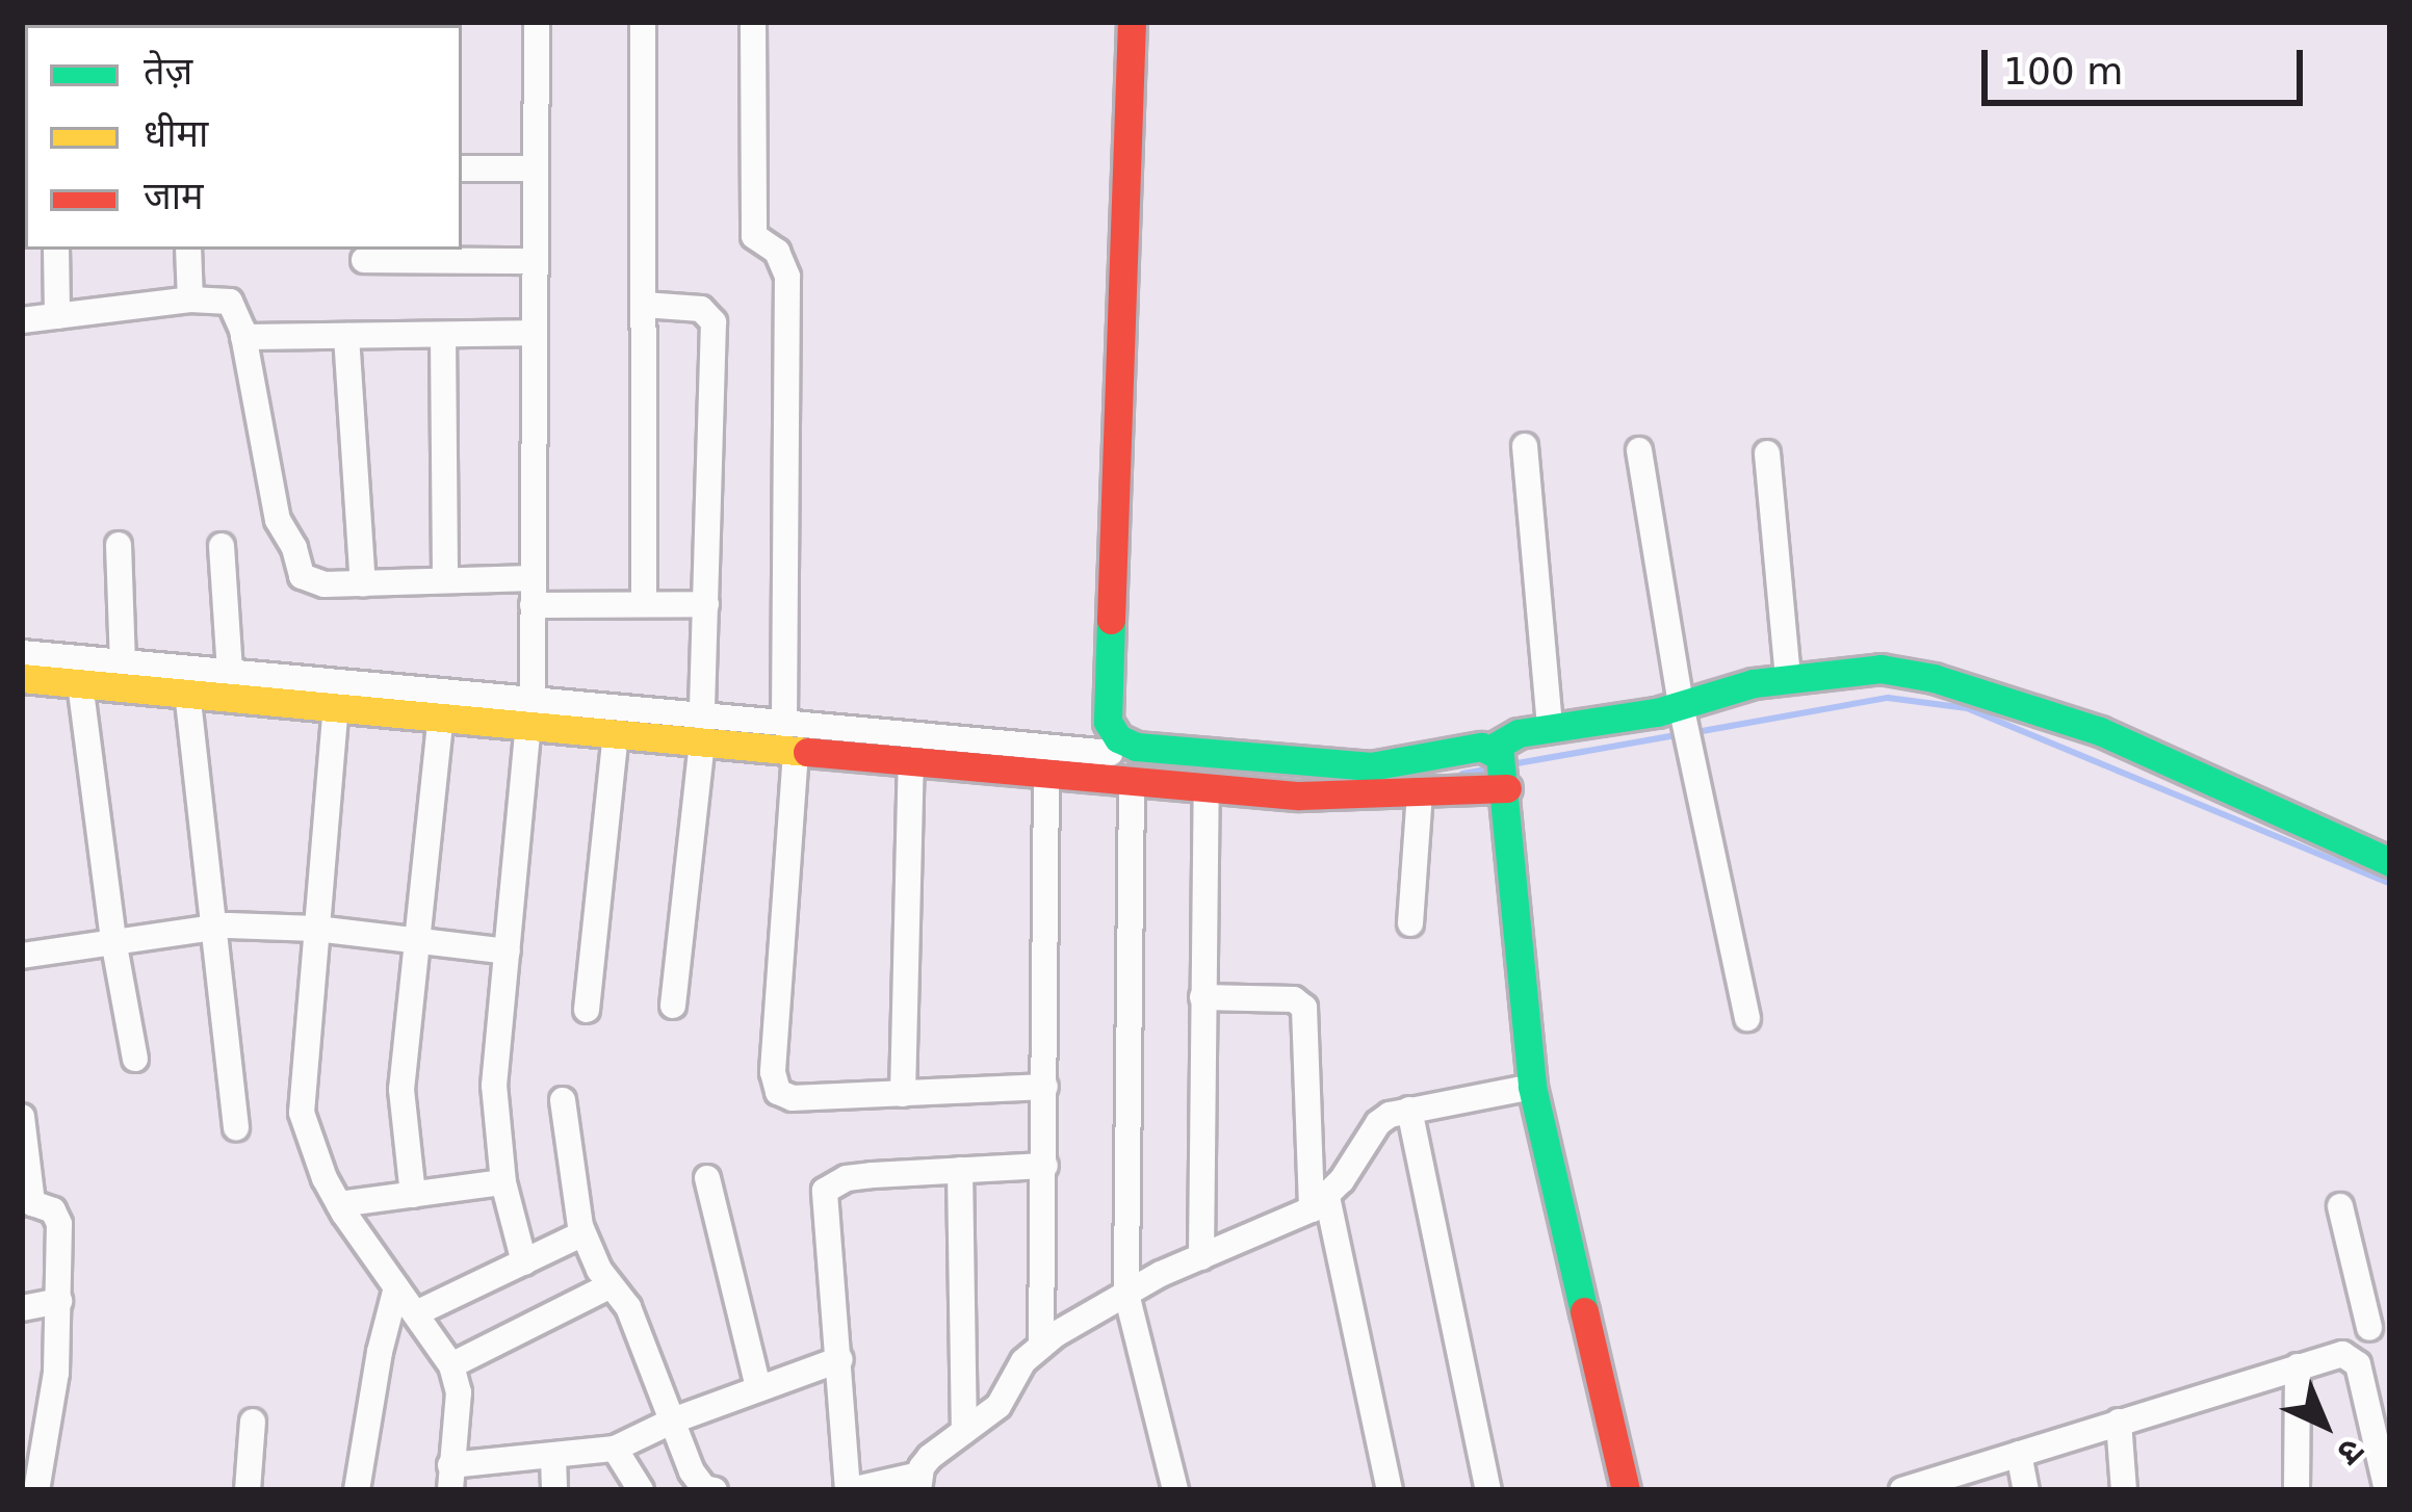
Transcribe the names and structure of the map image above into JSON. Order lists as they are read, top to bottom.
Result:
{
  "legend": ["तेज़", "धीमा", "जाम"],
  "scale_bar": "100 m",
  "north": "bottom right"
}
